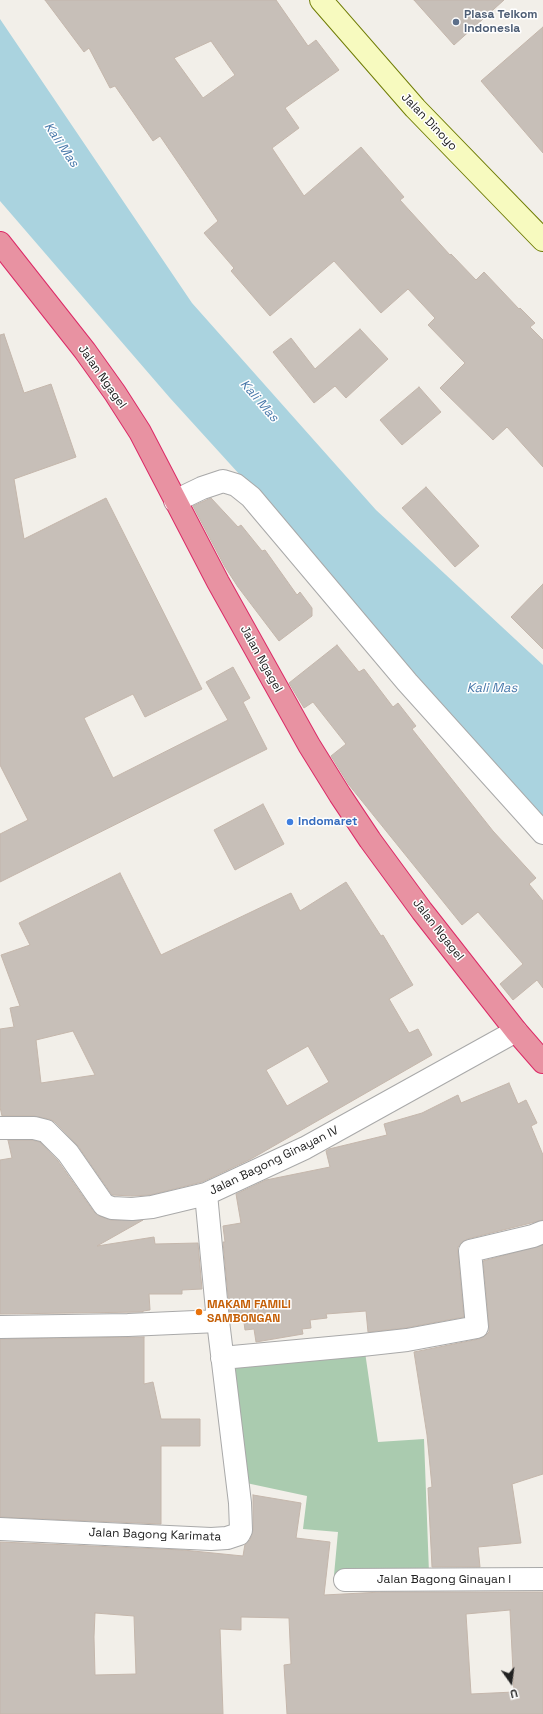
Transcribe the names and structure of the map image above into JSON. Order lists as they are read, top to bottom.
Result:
{
  "streets": {
    "highway": ["Jalan Ngagel"],
    "main road": ["Jalan Dinoyo"],
    "street": ["Jalan Bagong Ginayan IV", "Jalan Bagong Karimata", "Jalan Bagong Ginayan I"]
  },
  "crossings": [
    ["Jalan Ngagel", "Jalan Bagong Ginayan IV"],
    ["Jalan Bagong Ginayan IV", "Jalan Bagong Karimata"]
  ],
  "water": ["Kali Mas"],
  "places": ["Plasa Telkom Indonesia", "Indomaret", "MAKAM FAMILI SAMBONGAN"],
  "north": "bottom"
}
